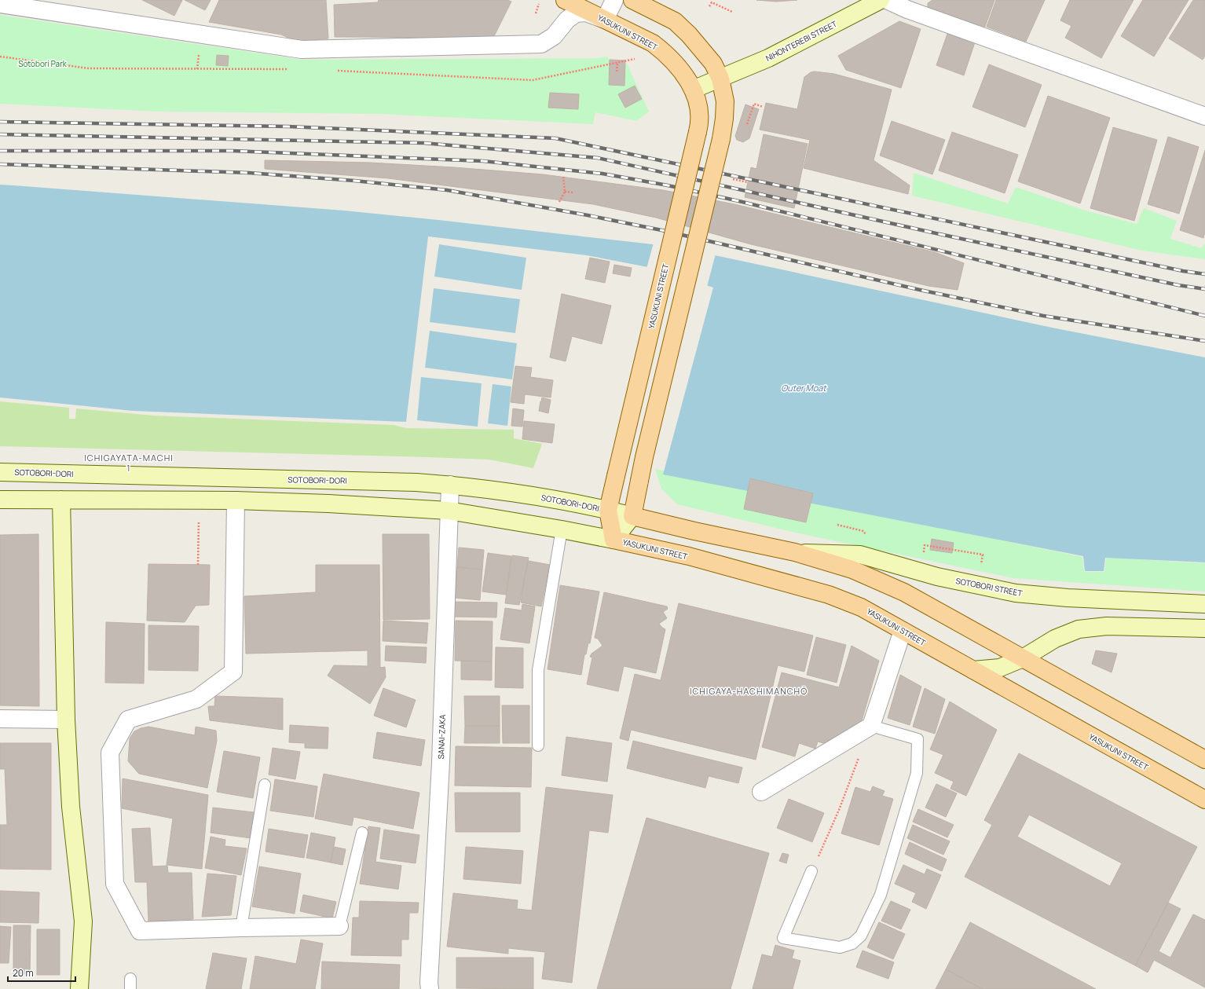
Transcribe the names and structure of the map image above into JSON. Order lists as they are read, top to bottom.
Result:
{
  "streets": {
    "main road": [
      "YASUKUNI STREET",
      "NIHONTEREBI STREET",
      "SOTOBORI-DORI",
      "SOTOBORI STREET"
    ],
    "street": ["SANAI-ZAKA"]
  },
  "crossings": [
    ["YASUKUNI STREET", "NIHONTEREBI STREET"],
    ["YASUKUNI STREET", "SOTOBORI-DORI"],
    ["SOTOBORI-DORI", "SANAI-ZAKA"]
  ],
  "districts": ["ICHIGAYATA-MACHI 1", "ICHIGAYA-HACHIMANCHŌ"],
  "water": ["Outer Moat"],
  "parks": ["Sotobori Park"],
  "scale_bar": "20 m"
}
